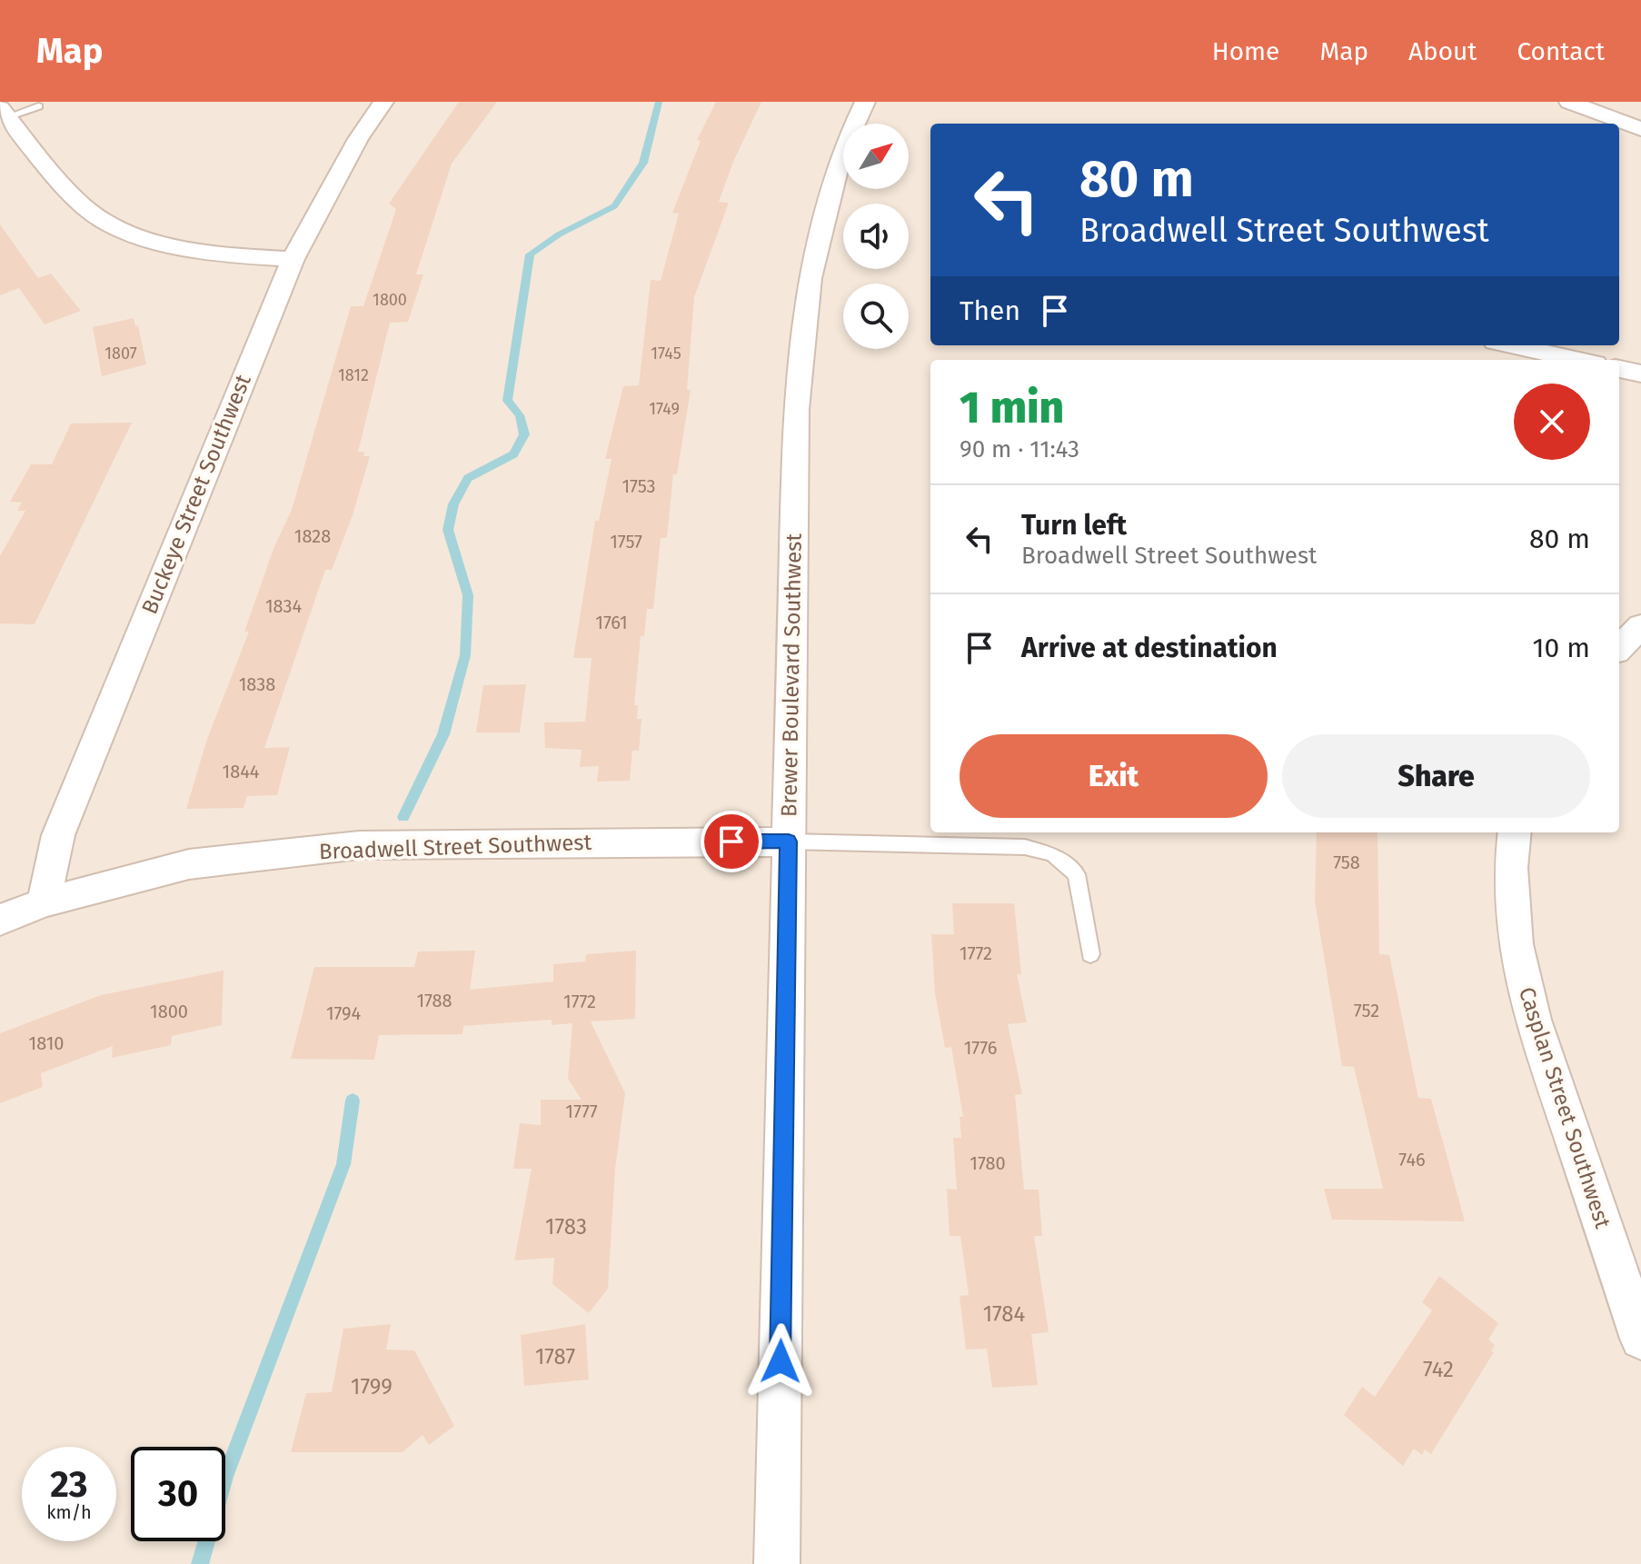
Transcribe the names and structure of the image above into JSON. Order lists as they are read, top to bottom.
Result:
{
  "streets": {
    "street": [
      "Buckeye Street Southwest",
      "Brewer Boulevard Southwest",
      "Broadwell Street Southwest",
      "Casplan Street Southwest"
    ]
  },
  "crossings": [
    ["Buckeye Street Southwest", "Broadwell Street Southwest"],
    ["Brewer Boulevard Southwest", "Broadwell Street Southwest"]
  ],
  "house_numbers": [
    "1800",
    "1807",
    "1745",
    "1812",
    "1749",
    "1753",
    "1828",
    "1757",
    "1834",
    "1761",
    "1838",
    "1844",
    "758",
    "1772",
    "1788",
    "1772",
    "752",
    "1800",
    "1794",
    "1810",
    "1776",
    "1777",
    "746",
    "1780",
    "1783",
    "1784",
    "1787",
    "742",
    "1799"
  ],
  "north": "top right",
  "page": {
    "header": "Map",
    "nav": [
      "Home",
      "Map",
      "About",
      "Contact"
    ],
    "turn": ["80 m", "Broadwell Street Southwest"],
    "then": "Then",
    "heading": ["1 min", "90 m · 11:43"],
    "list": [
      {
        "name": "Turn left",
        "note": "Broadwell Street Southwest",
        "value": "80 m"
      },
      {
        "name": "Arrive at destination",
        "value": "10 m"
      }
    ],
    "buttons": ["Exit", "Share"],
    "speed": "23 km/h",
    "limit": "30"
  }
}
